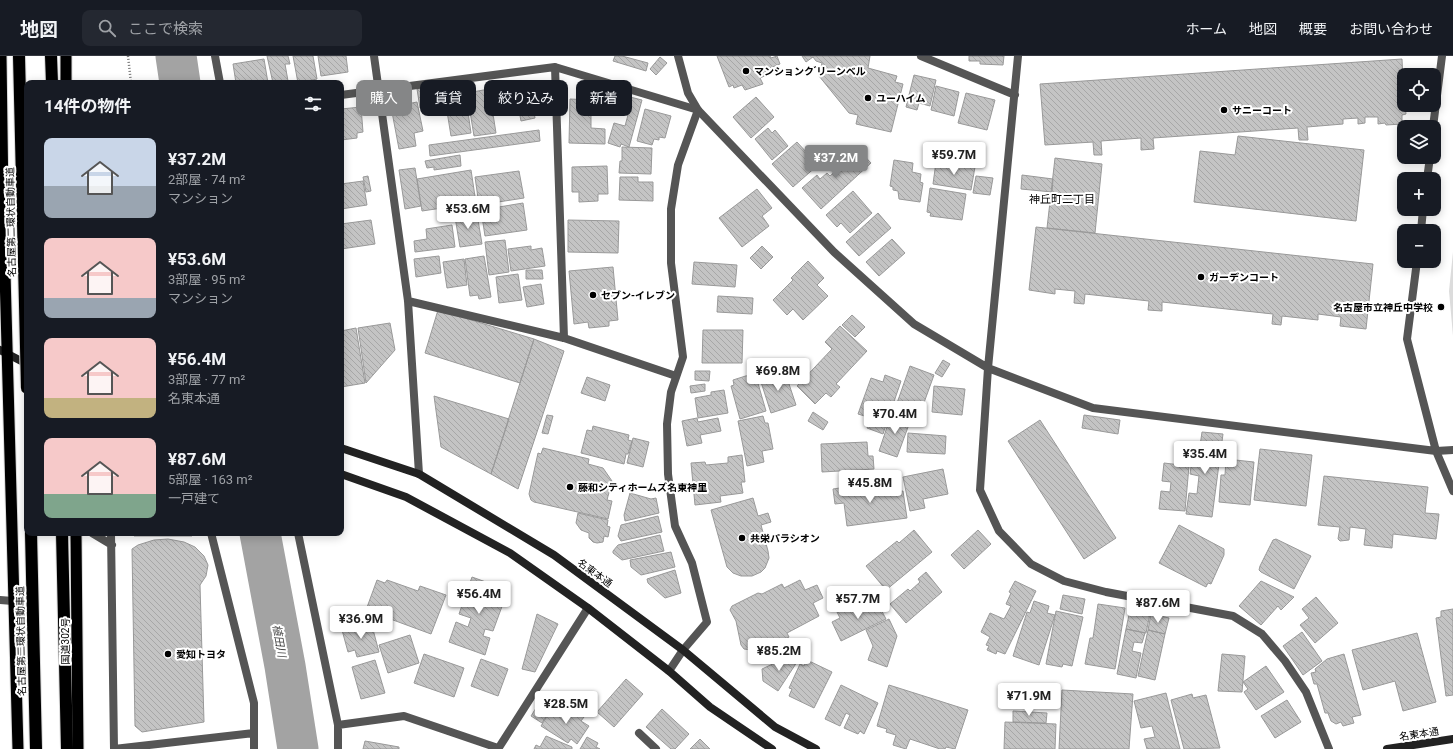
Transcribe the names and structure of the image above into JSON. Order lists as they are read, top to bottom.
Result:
{
  "streets": {
    "highway": ["名古屋第二環状自動車道", "国道302号"],
    "main road": ["名東本通"]
  },
  "districts": ["神丘町二丁目"],
  "water": ["植田川"],
  "places": [
    "マンションク ゙リーンベル",
    "ユーハイム",
    "サニーコート",
    "ガーデンコート",
    "セブン-イレブン",
    "名古屋市立神丘中学校",
    "藤和シティホームズ名東神里",
    "共栄パラシオン",
    "愛知トヨタ"
  ],
  "page": {
    "header": "地図",
    "search": "ここで検索",
    "nav": [
      "ホーム",
      "地図",
      "概要",
      "お問い合わせ"
    ],
    "map_buttons": ["+", "−"],
    "chip": [
      "購入",
      "賃貸",
      "絞り込み",
      "新着"
    ],
    "heading": "14件の物件",
    "list": [
      {
        "name": "¥37.2M",
        "note": "2部屋 · 74 m² · マンション"
      },
      {
        "name": "¥53.6M",
        "note": "3部屋 · 95 m² · マンション"
      },
      {
        "name": "¥56.4M",
        "note": "3部屋 · 77 m² · 名東本通"
      },
      {
        "name": "¥87.6M",
        "note": "5部屋 · 163 m² · 一戸建て"
      }
    ],
    "price": [
      "¥59.7M",
      "¥37.2M",
      "¥53.6M",
      "¥69.8M",
      "¥70.4M",
      "¥35.4M",
      "¥45.8M",
      "¥56.4M",
      "¥57.7M",
      "¥87.6M",
      "¥36.9M",
      "¥85.2M",
      "¥71.9M",
      "¥28.5M"
    ]
  }
}
